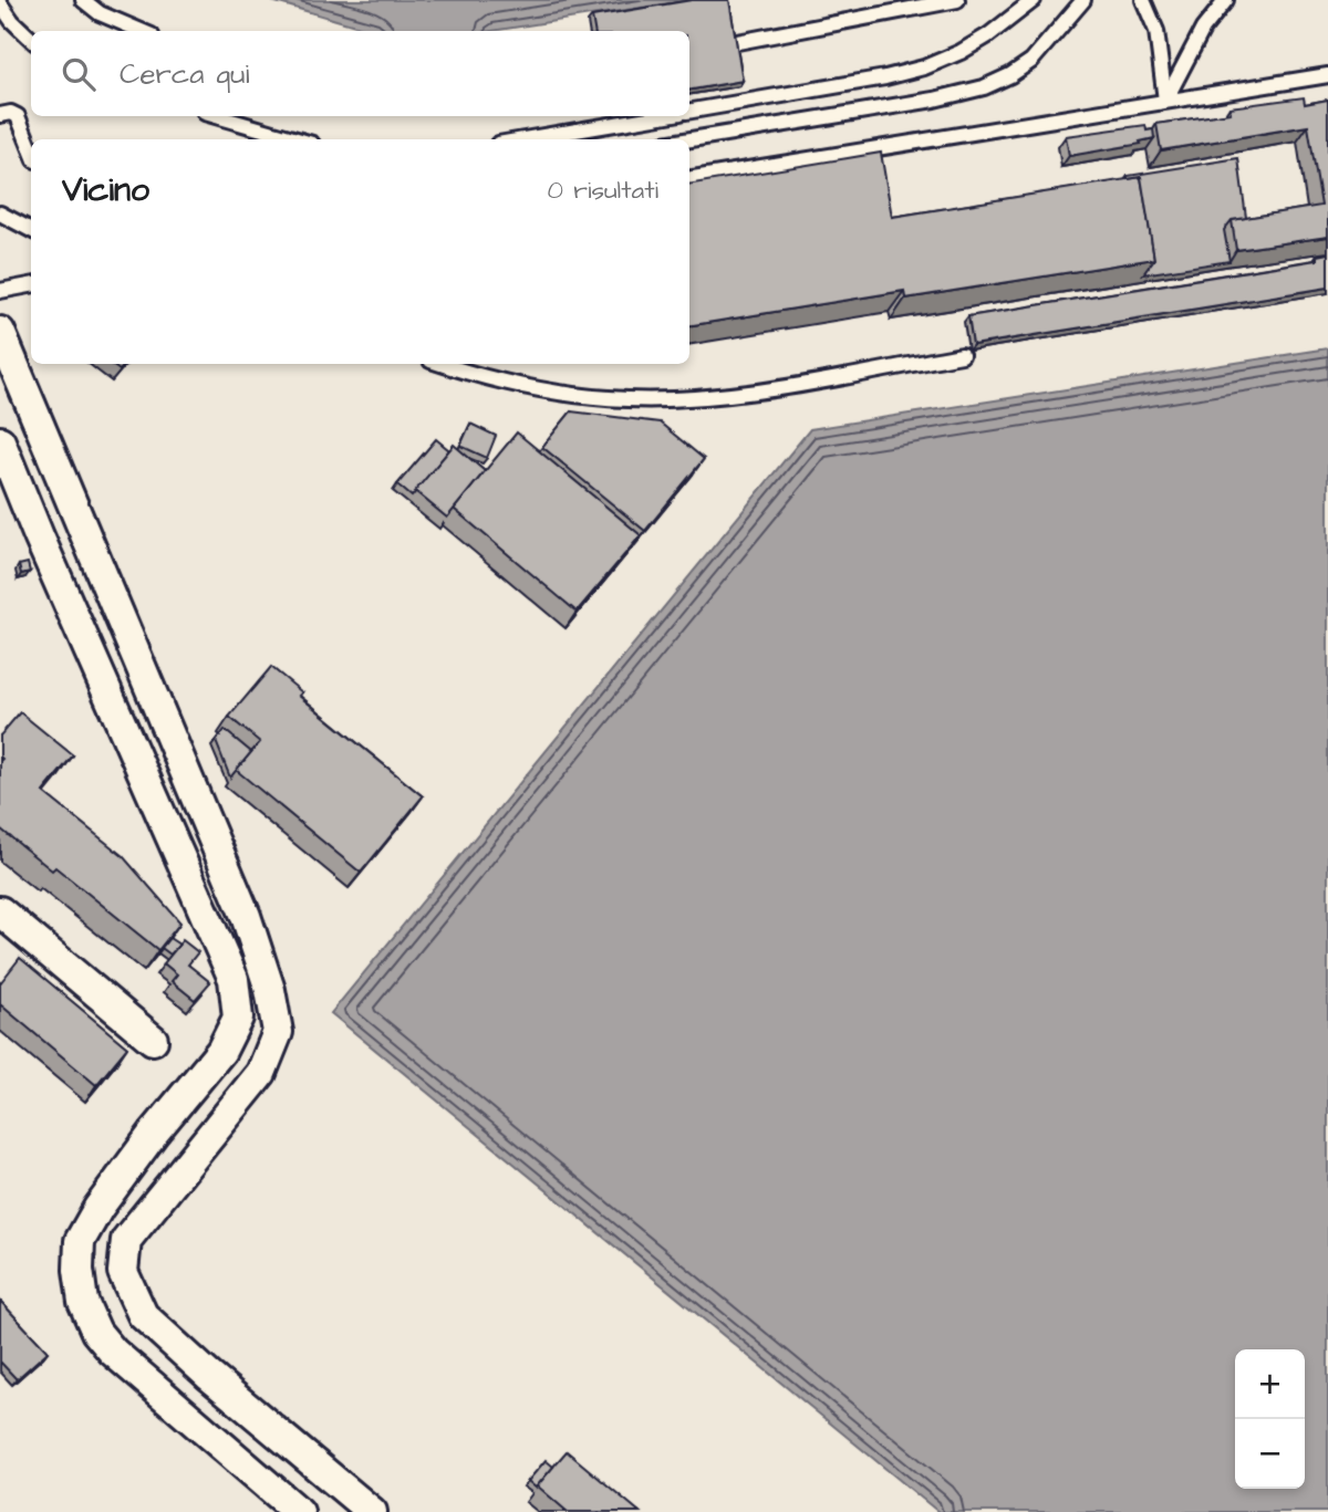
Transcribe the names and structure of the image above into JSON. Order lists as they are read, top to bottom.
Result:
{
  "page": {
    "search": "Cerca qui",
    "heading": ["Vicino", "0 risultati"],
    "map_buttons": ["+", "−"]
  }
}
